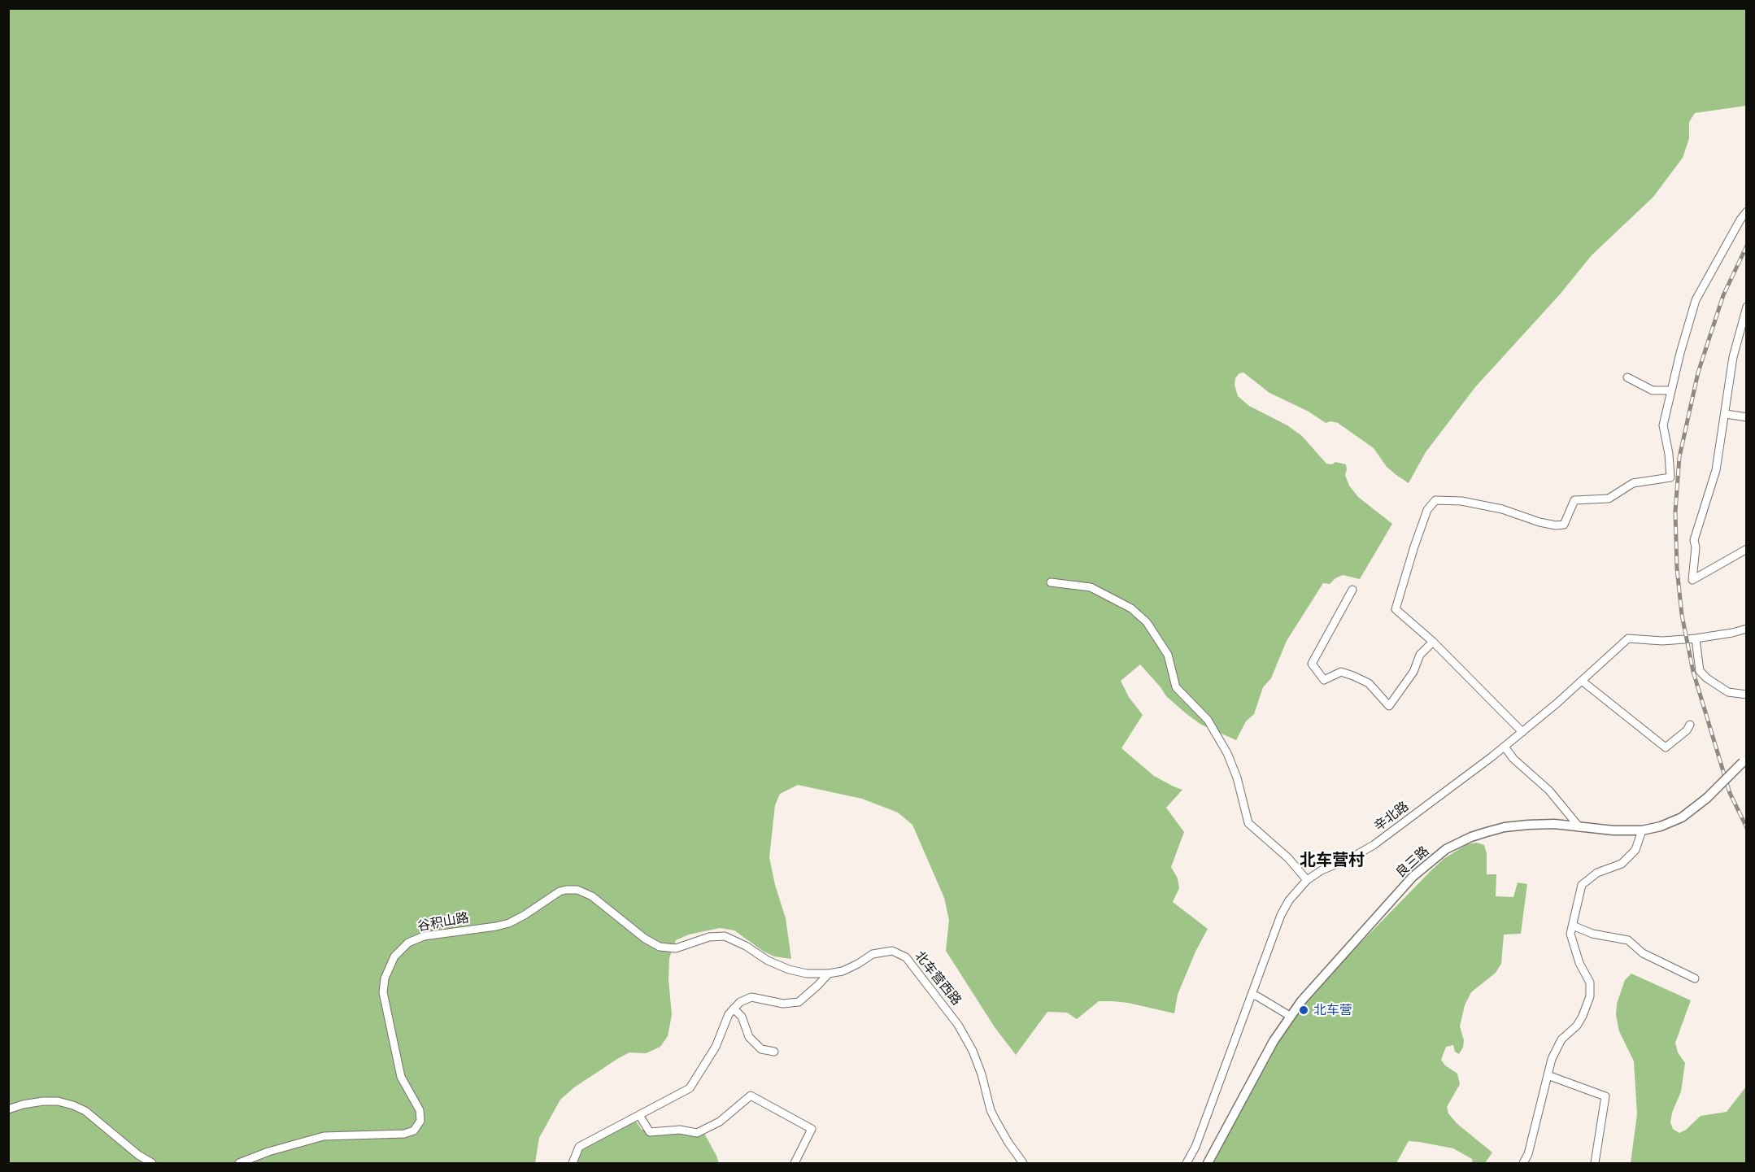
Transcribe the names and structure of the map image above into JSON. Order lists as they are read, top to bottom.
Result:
{
  "streets": {
    "main road": ["良三路"],
    "street": ["辛北路", "谷积山路", "北车营西路"]
  },
  "crossings": [
    ["谷积山路", "北车营西路"]
  ],
  "districts": ["北车营村"],
  "places": ["北车营"]
}
